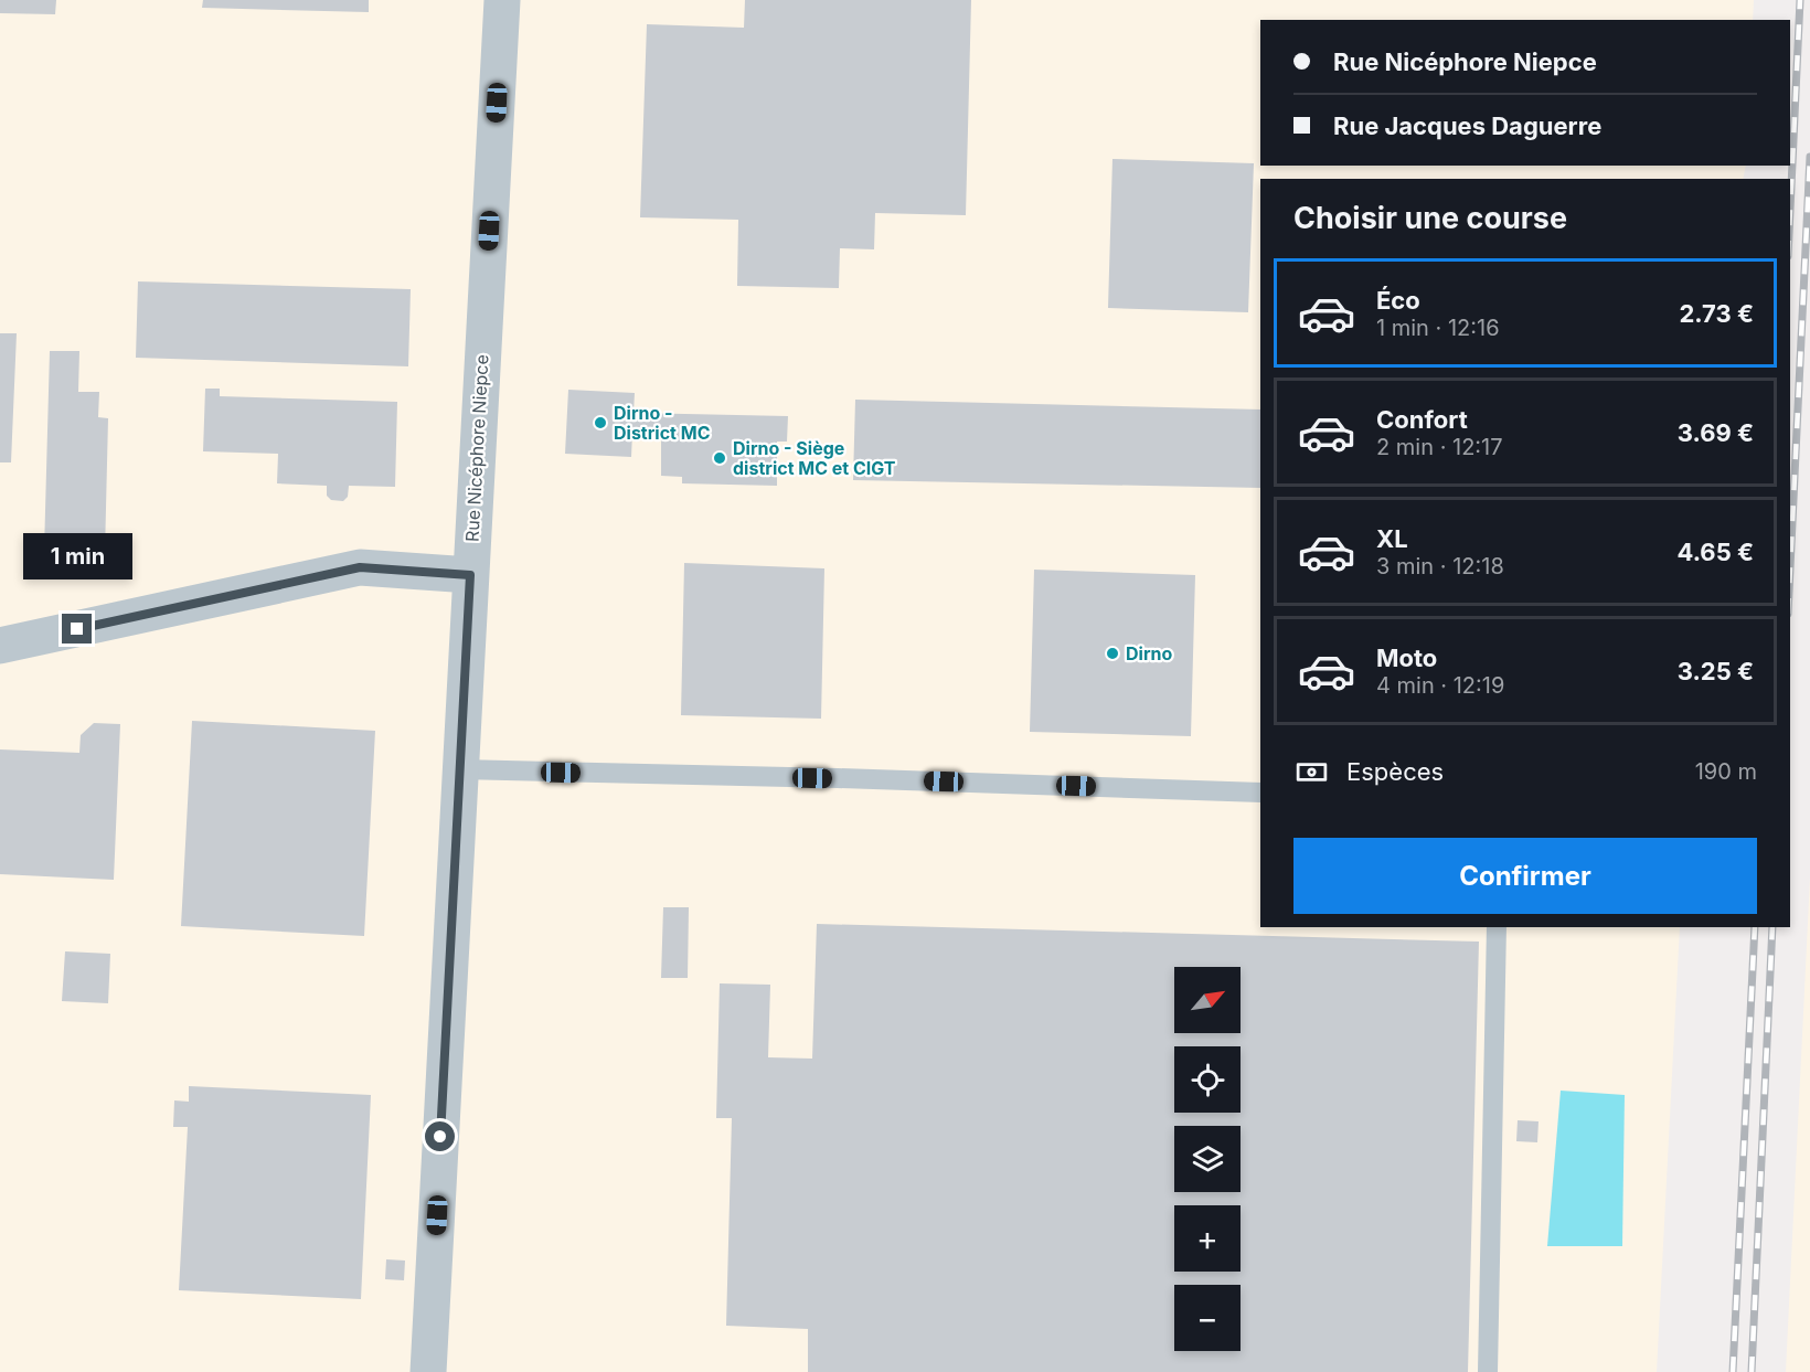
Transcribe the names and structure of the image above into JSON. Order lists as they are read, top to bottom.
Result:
{
  "streets": {
    "street": ["Rue Nicéphore Niepce"]
  },
  "places": ["Dirno - District MC", "Dirno - Siège district MC et CIGT", "Dirno"],
  "north": "top right",
  "page": {
    "banner": ["Rue Nicéphore Niepce", "Rue Jacques Daguerre"],
    "heading": "Choisir une course",
    "list": [
      {
        "name": "Éco",
        "note": "1 min · 12:16",
        "value": "2.73 €"
      },
      {
        "name": "Confort",
        "note": "2 min · 12:17",
        "value": "3.69 €"
      },
      {
        "name": "XL",
        "note": "3 min · 12:18",
        "value": "4.65 €"
      },
      {
        "name": "Moto",
        "note": "4 min · 12:19",
        "value": "3.25 €"
      }
    ],
    "bubble": "1 min",
    "pay": ["Espèces", "190 m"],
    "buttons": "Confirmer",
    "map_buttons": ["+", "−"]
  }
}
